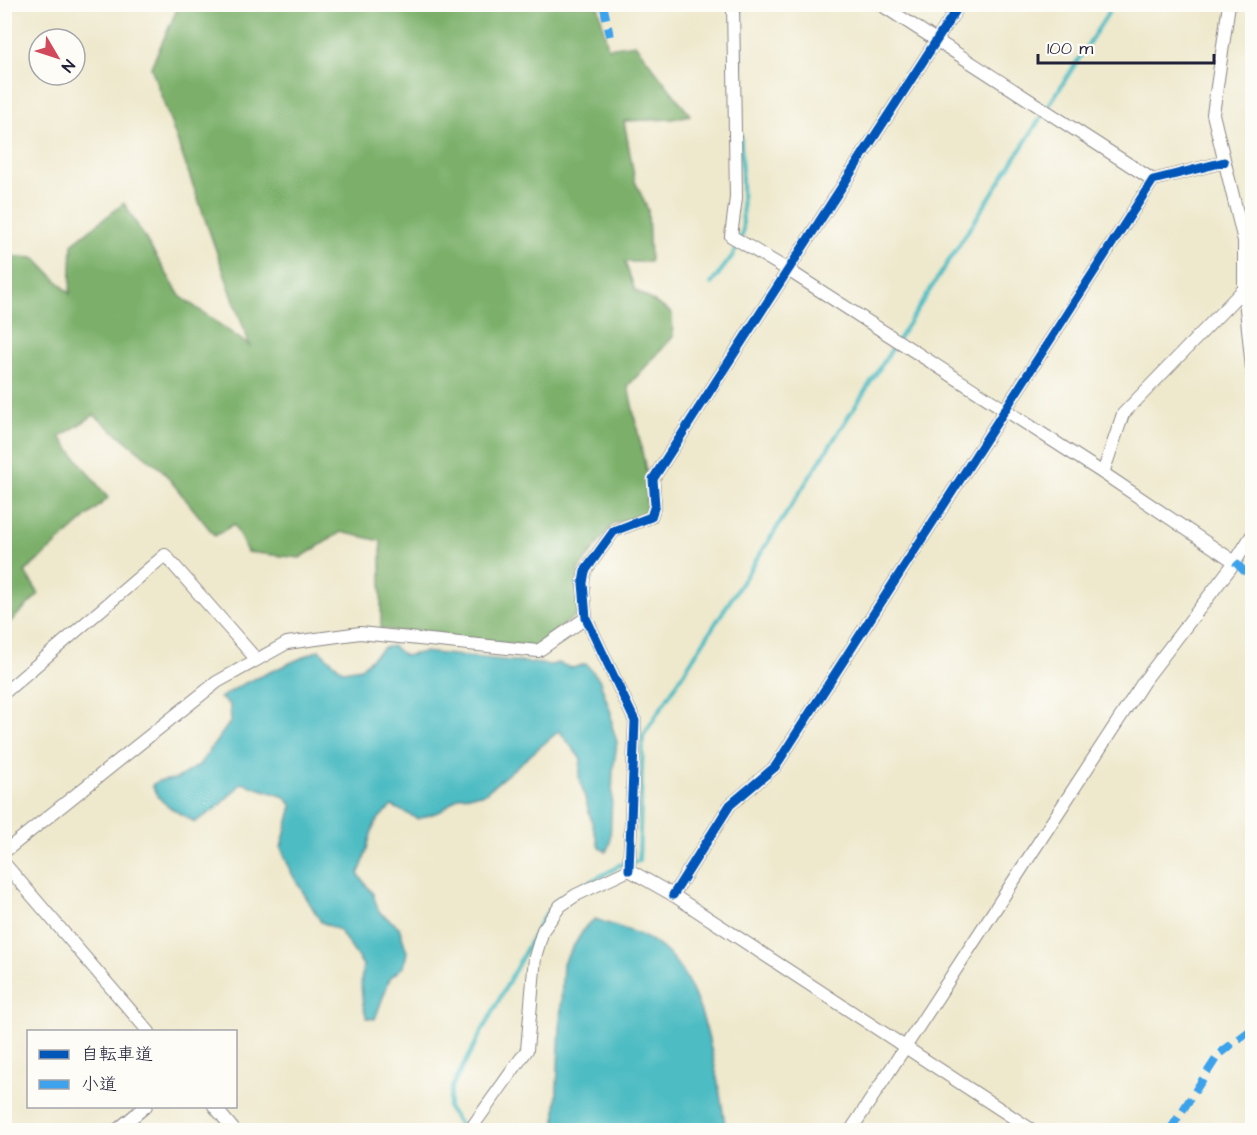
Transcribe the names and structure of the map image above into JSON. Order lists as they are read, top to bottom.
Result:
{
  "legend": ["自転車道", "小道"],
  "scale_bar": "100 m",
  "north": "bottom right"
}
